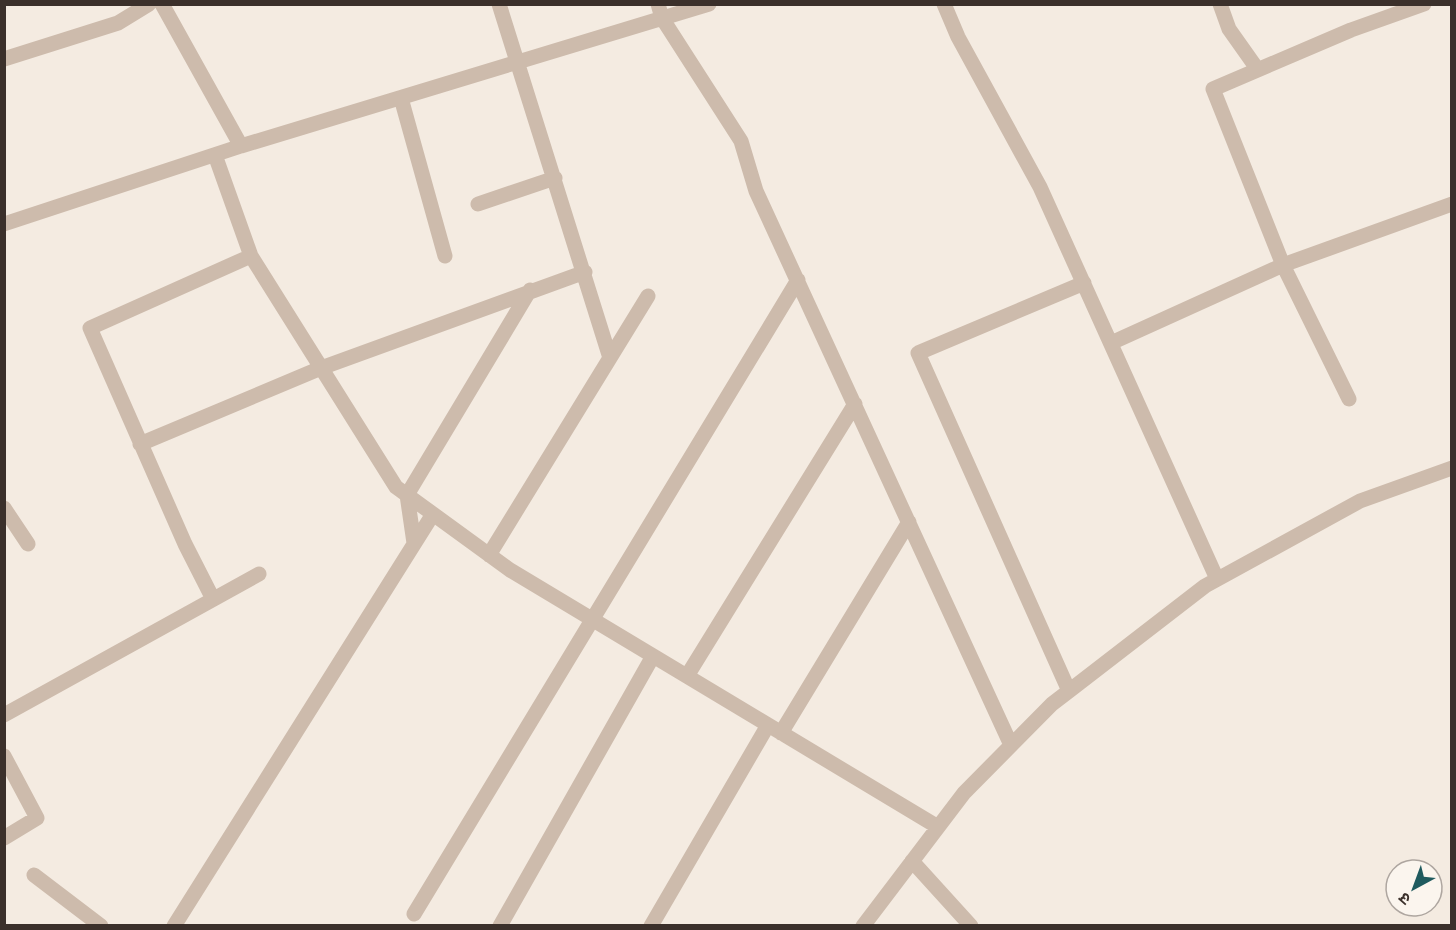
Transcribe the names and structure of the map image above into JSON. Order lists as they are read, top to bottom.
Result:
{
  "north": "bottom left"
}
